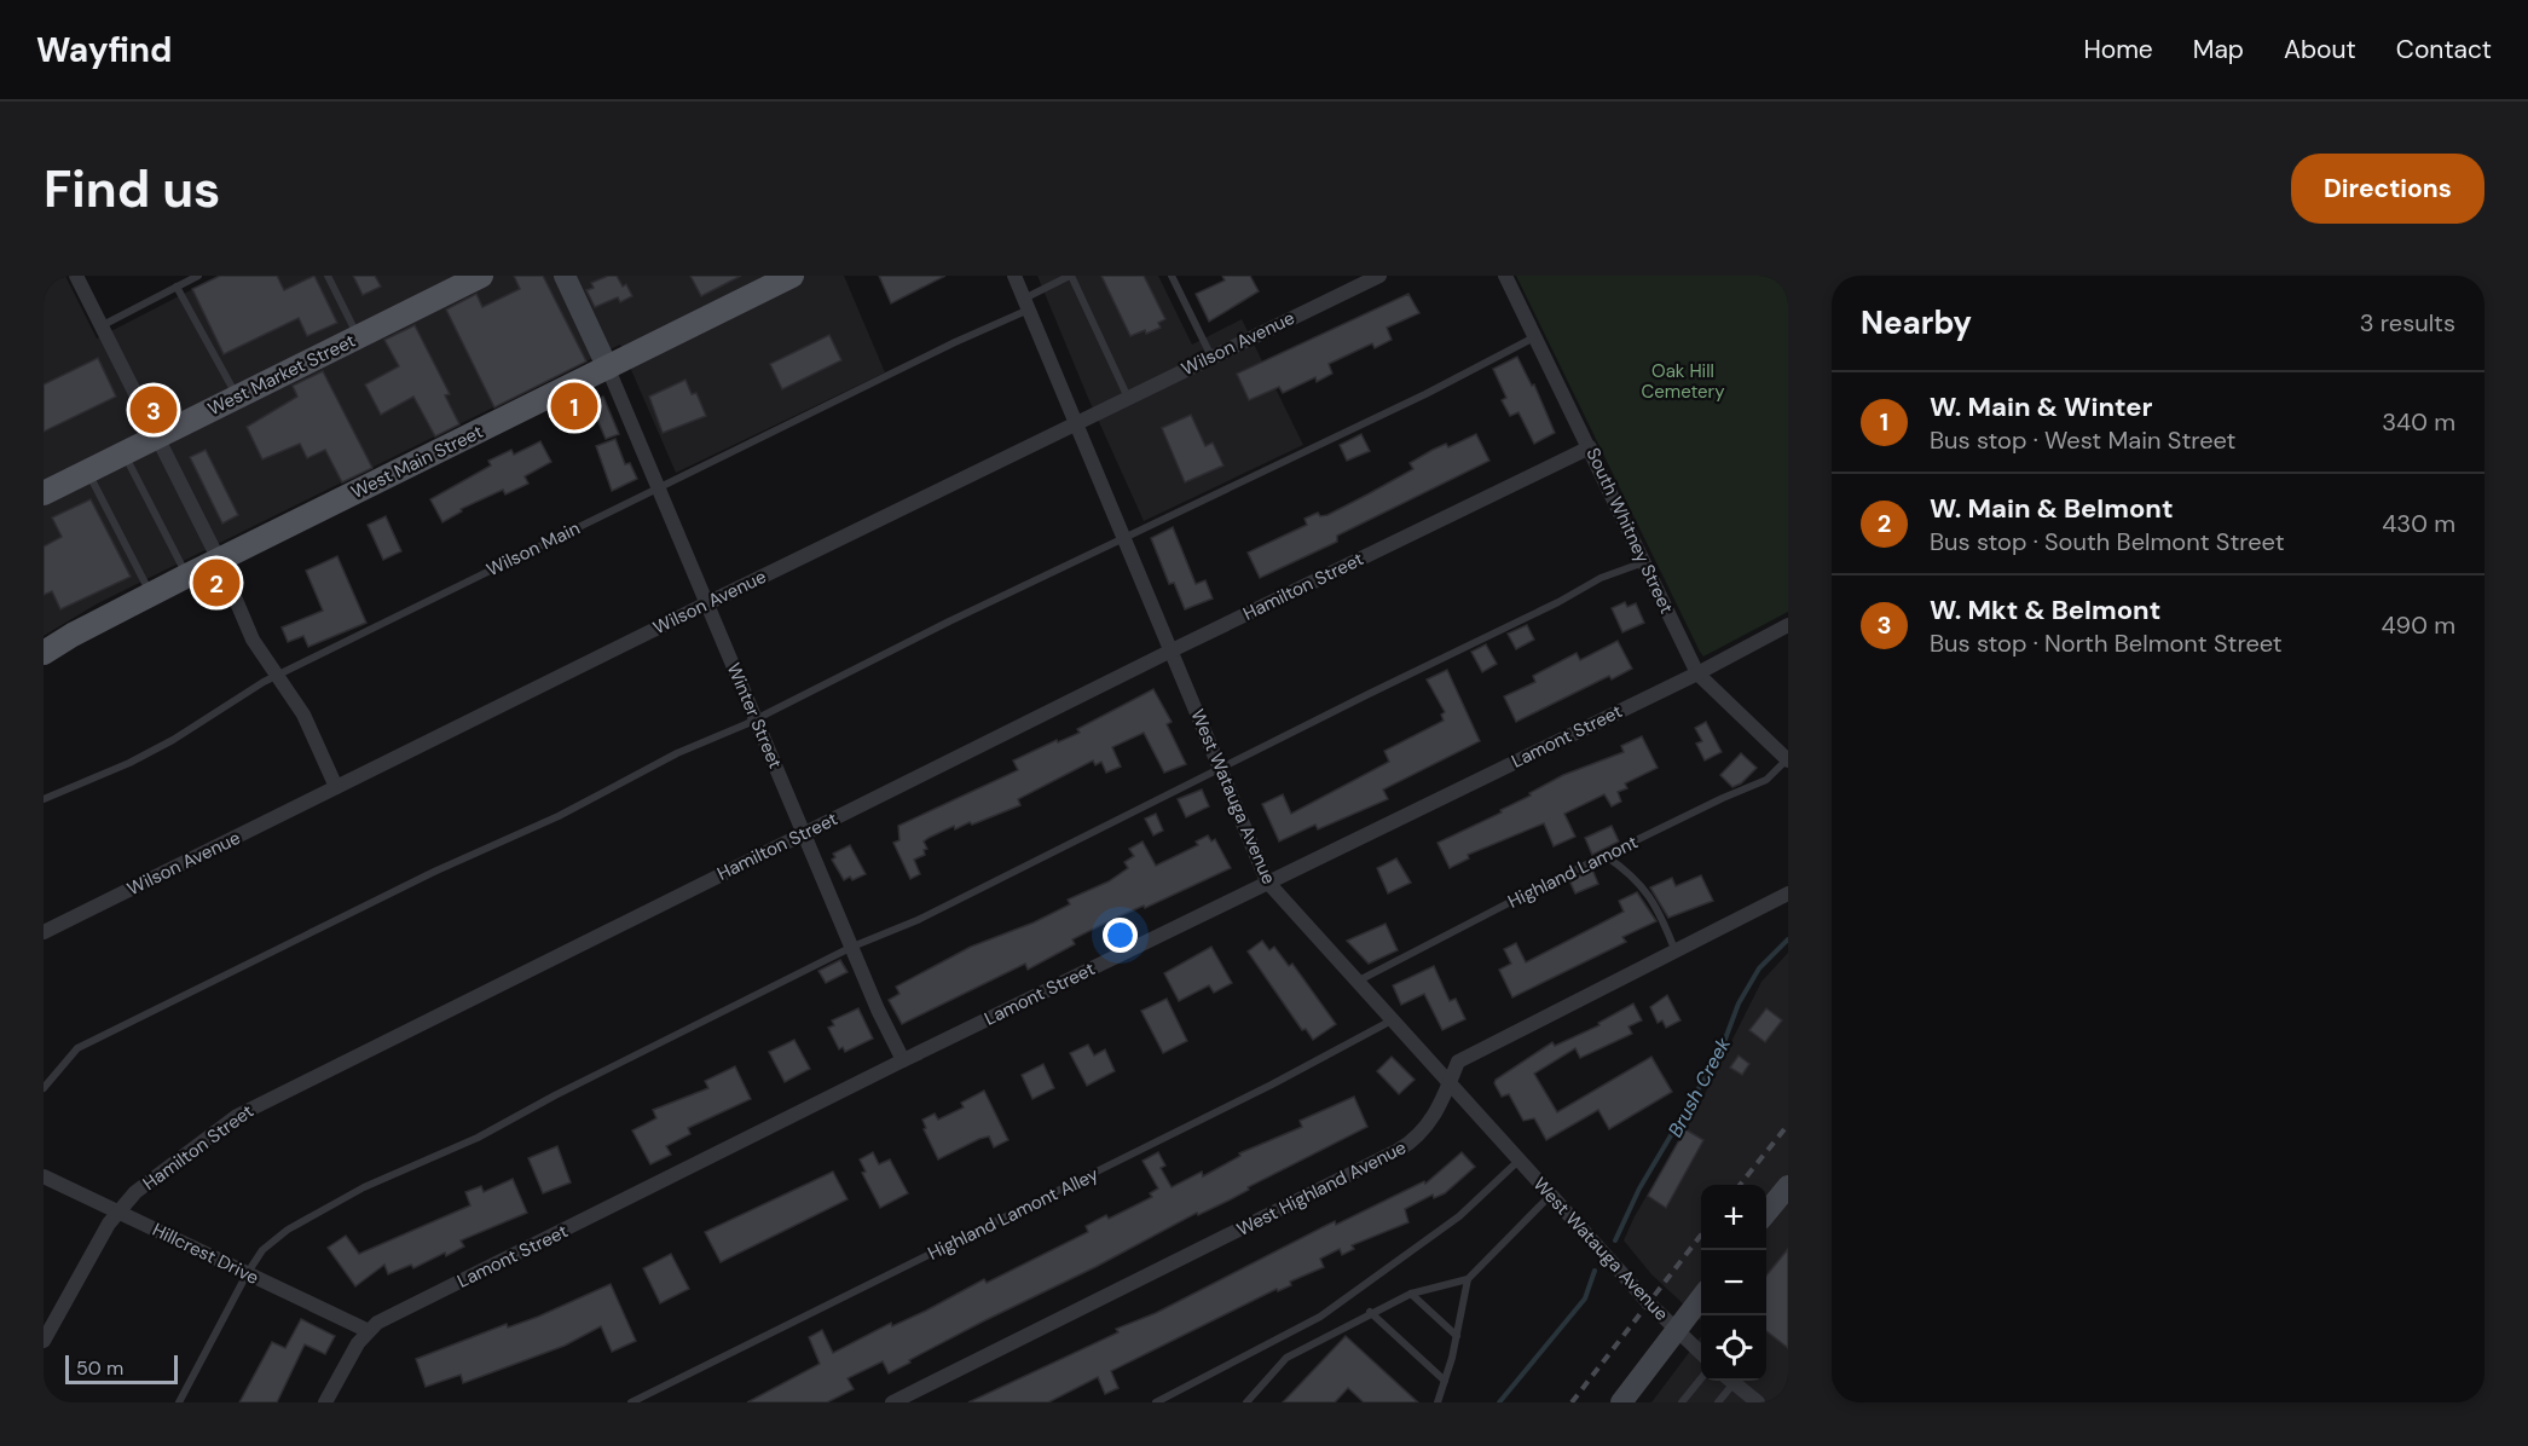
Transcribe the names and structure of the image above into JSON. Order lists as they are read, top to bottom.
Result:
{
  "streets": {
    "main road": ["West Market Street", "West Main Street"],
    "street": [
      "Wilson Avenue",
      "South Whitney Street",
      "Hamilton Street",
      "Winter Street",
      "Lamont Street",
      "West Watauga Avenue",
      "West Highland Avenue",
      "Hillcrest Drive"
    ],
    "lane": ["Wilson Main", "Highland Lamont", "Highland Lamont Alley"]
  },
  "crossings": [
    ["Wilson Avenue", "Winter Street"],
    ["Wilson Avenue", "West Watauga Avenue"],
    ["West Main Street", "Winter Street"],
    ["South Whitney Street", "Hamilton Street"],
    ["South Whitney Street", "Lamont Street"],
    ["South Whitney Street", "Highland Lamont"],
    ["Wilson Main", "Winter Street"],
    ["Wilson Main", "West Watauga Avenue"],
    ["Hamilton Street", "Winter Street"],
    ["Hamilton Street", "West Watauga Avenue"],
    ["Hamilton Street", "Hillcrest Drive"],
    ["Winter Street", "Lamont Street"],
    ["Lamont Street", "West Watauga Avenue"],
    ["Lamont Street", "Hillcrest Drive"],
    ["West Watauga Avenue", "Highland Lamont"],
    ["West Watauga Avenue", "West Highland Avenue"],
    ["West Watauga Avenue", "Highland Lamont Alley"]
  ],
  "water": ["Brush Creek"],
  "parks": ["Oak Hill Cemetery"],
  "scale_bar": "50 m",
  "page": {
    "header": "Wayfind",
    "nav": [
      "Home",
      "Map",
      "About",
      "Contact"
    ],
    "buttons": "Directions",
    "title": "Find us",
    "heading": ["Nearby", "3 results"],
    "list": [
      {
        "mark": "1",
        "name": "W. Main & Winter",
        "note": "Bus stop · West Main Street",
        "value": "340 m"
      },
      {
        "mark": "2",
        "name": "W. Main & Belmont",
        "note": "Bus stop · South Belmont Street",
        "value": "430 m"
      },
      {
        "mark": "3",
        "name": "W. Mkt & Belmont",
        "note": "Bus stop · North Belmont Street",
        "value": "490 m"
      }
    ],
    "pins": ["1", "3", "2"],
    "map_buttons": ["+", "−"],
    "scale": "50 m"
  }
}
